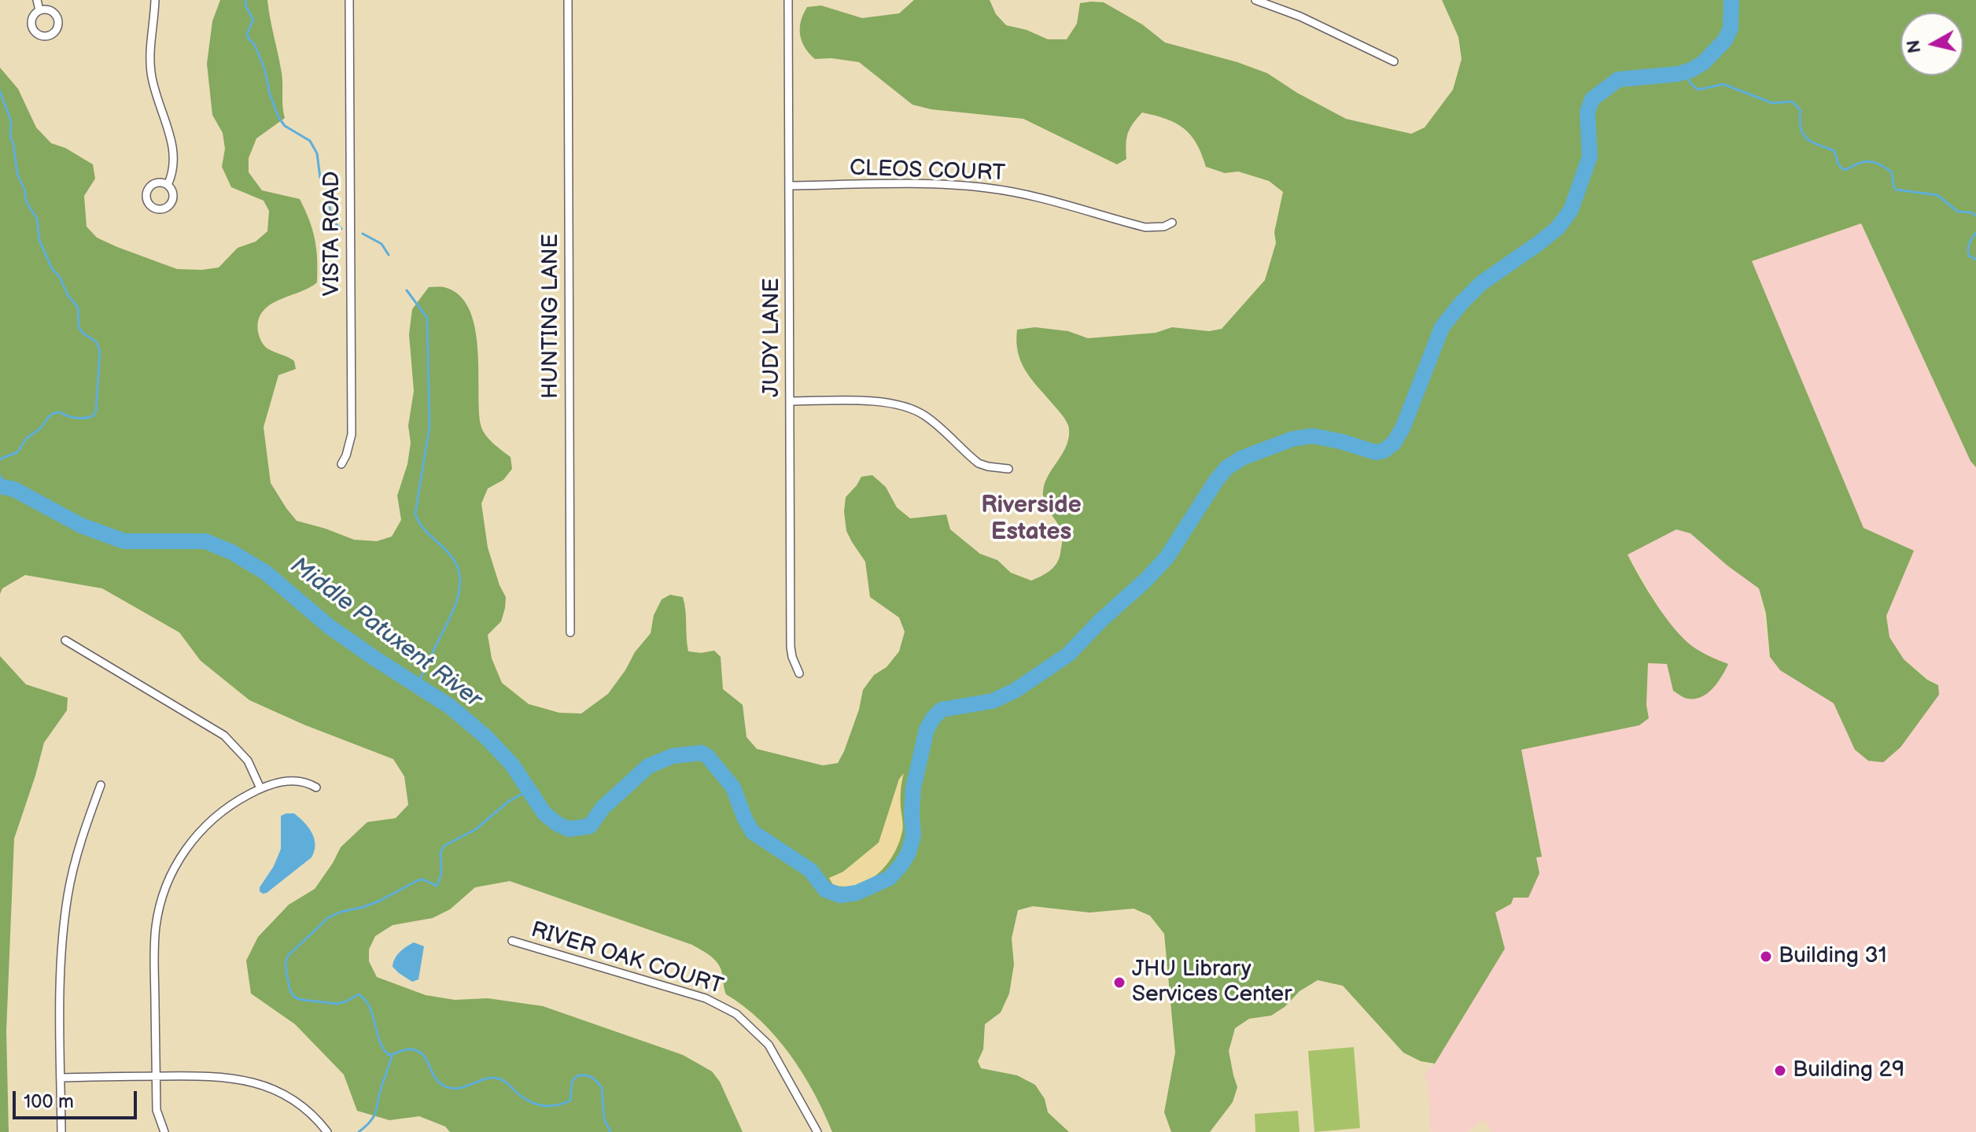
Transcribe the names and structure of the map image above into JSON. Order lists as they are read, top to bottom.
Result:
{
  "streets": {
    "street": [
      "CLEOS COURT",
      "VISTA ROAD",
      "HUNTING LANE",
      "JUDY LANE",
      "RIVER OAK COURT"
    ]
  },
  "crossings": [
    ["CLEOS COURT", "JUDY LANE"]
  ],
  "districts": ["Riverside Estates"],
  "water": ["Middle Patuxent River"],
  "places": ["Building 31", "JHU Library Services Center", "Building 29"],
  "scale_bar": "100 m",
  "north": "left"
}
